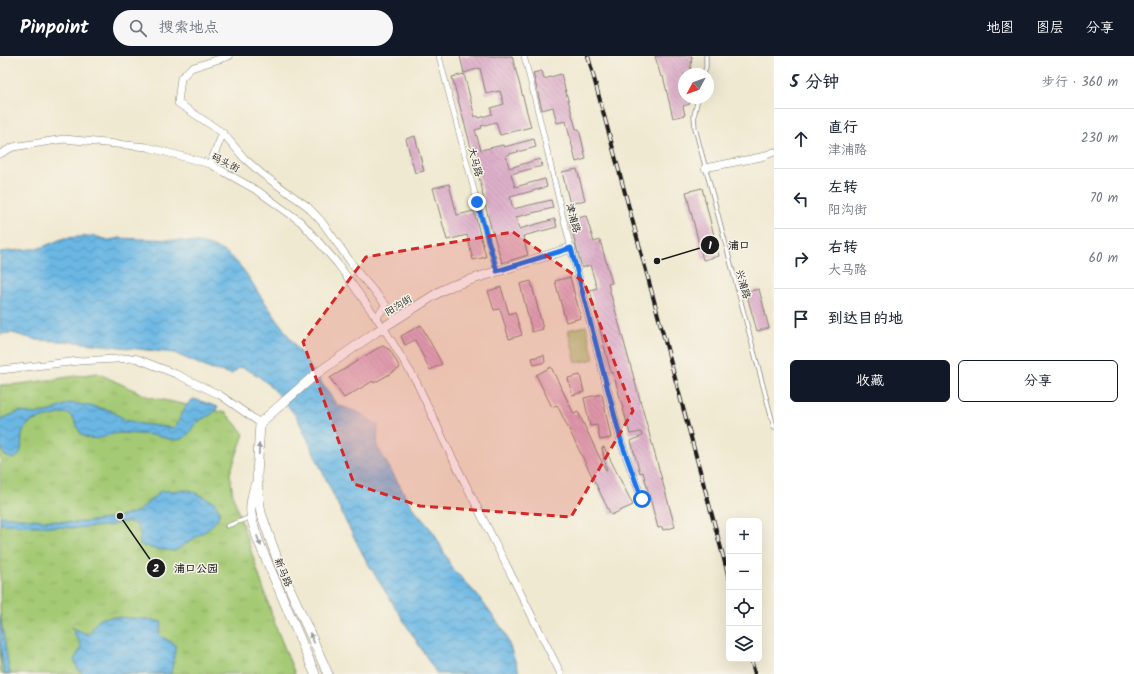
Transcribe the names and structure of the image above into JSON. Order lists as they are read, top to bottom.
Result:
{
  "streets": {
    "street": [
      "码头街",
      "大马路",
      "津浦路",
      "阳沟街",
      "新马路"
    ],
    "lane": ["兴浦路"]
  },
  "crossings": [
    ["码头街", "阳沟街"],
    ["大马路", "阳沟街"],
    ["津浦路", "阳沟街"],
    ["阳沟街", "新马路"]
  ],
  "places": ["浦口", "浦口公园"],
  "north": "bottom left",
  "page": {
    "header": "Pinpoint",
    "search": "搜索地点",
    "nav": ["地图", "图层", "分享"],
    "heading": ["5 分钟", "步行 · 360 m"],
    "list": [
      ["直行", "津浦路", "230 m"],
      ["左转", "阳沟街", "70 m"],
      ["右转", "大马路", "60 m"],
      "到达目的地"
    ],
    "buttons": ["收藏", "分享"],
    "map_buttons": ["+", "−"]
  }
}
